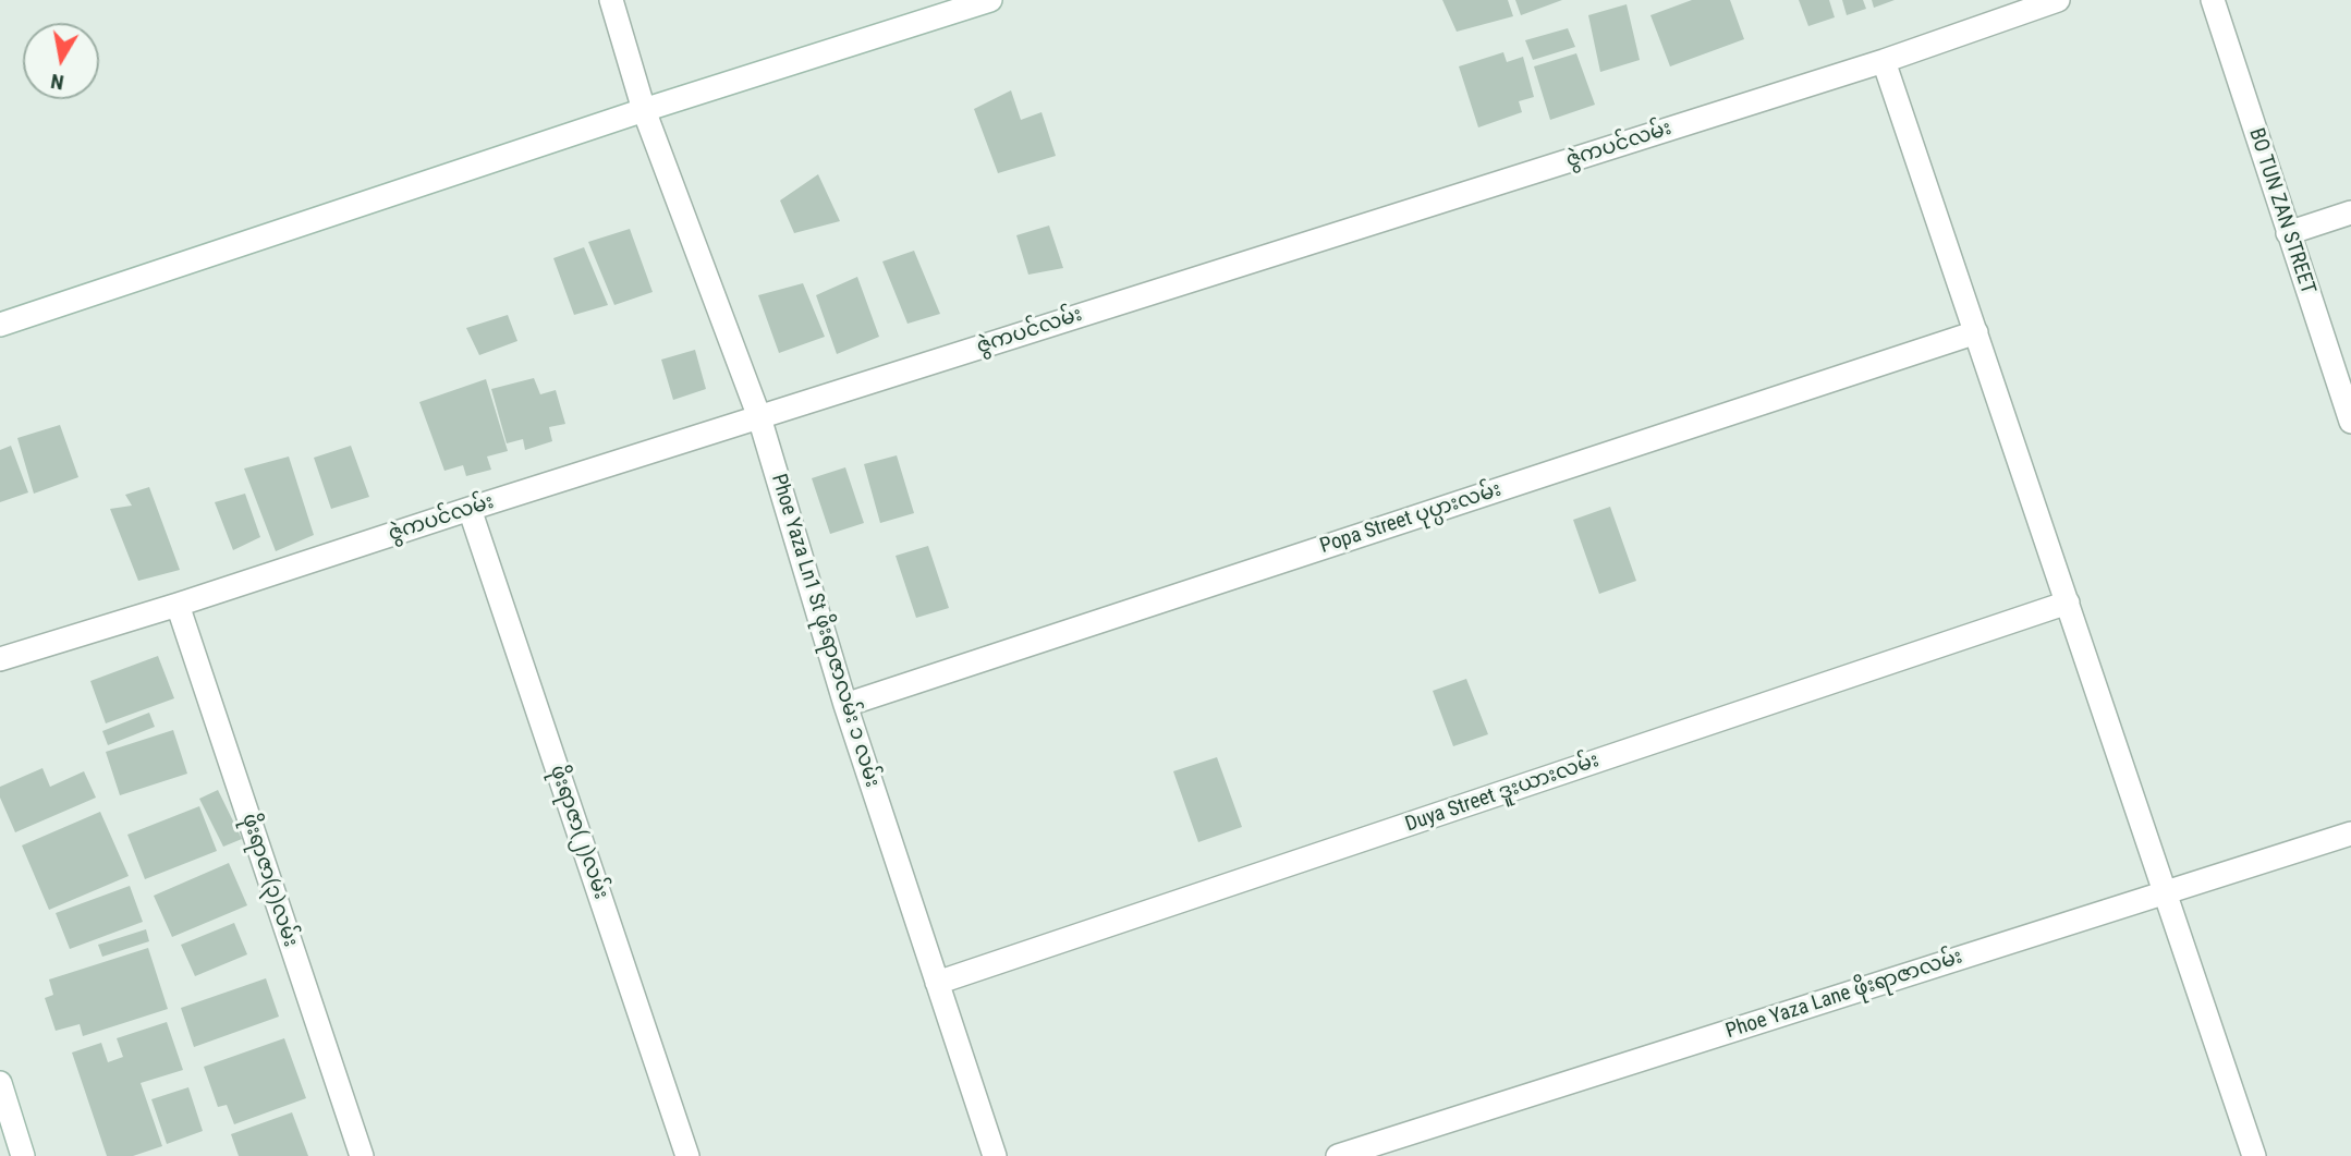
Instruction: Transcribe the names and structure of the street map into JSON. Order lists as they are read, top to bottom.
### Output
{
  "streets": {
    "street": [
      "ဇွဲကပင်လမ်း",
      "BO TUN ZAN STREET",
      "Popa Street ပုပ္ပားလမ်း",
      "Phoe Yaza Ln1 St ဖိုးရာဇာလမ်း ၁ လမ်း",
      "Duya Street ဒူးယားလမ်း",
      "ဖိုးရာဇာ(၂)လမ်း",
      "ဖိုးရာဇာ(၃)လမ်း",
      "Phoe Yaza Lane ဖိုးရာဇာလမ်း"
    ]
  },
  "crossings": [
    ["ဇွဲကပင်လမ်း", "Phoe Yaza Ln1 St ဖိုးရာဇာလမ်း ၁ လမ်း"],
    ["ဇွဲကပင်လမ်း", "ဖိုးရာဇာ(၂)လမ်း"],
    ["ဇွဲကပင်လမ်း", "ဖိုးရာဇာ(၃)လမ်း"],
    ["Popa Street ပုပ္ပားလမ်း", "Phoe Yaza Ln1 St ဖိုးရာဇာလမ်း ၁ လမ်း"],
    ["Phoe Yaza Ln1 St ဖိုးရာဇာလမ်း ၁ လမ်း", "Duya Street ဒူးယားလမ်း"]
  ],
  "north": "bottom"
}
